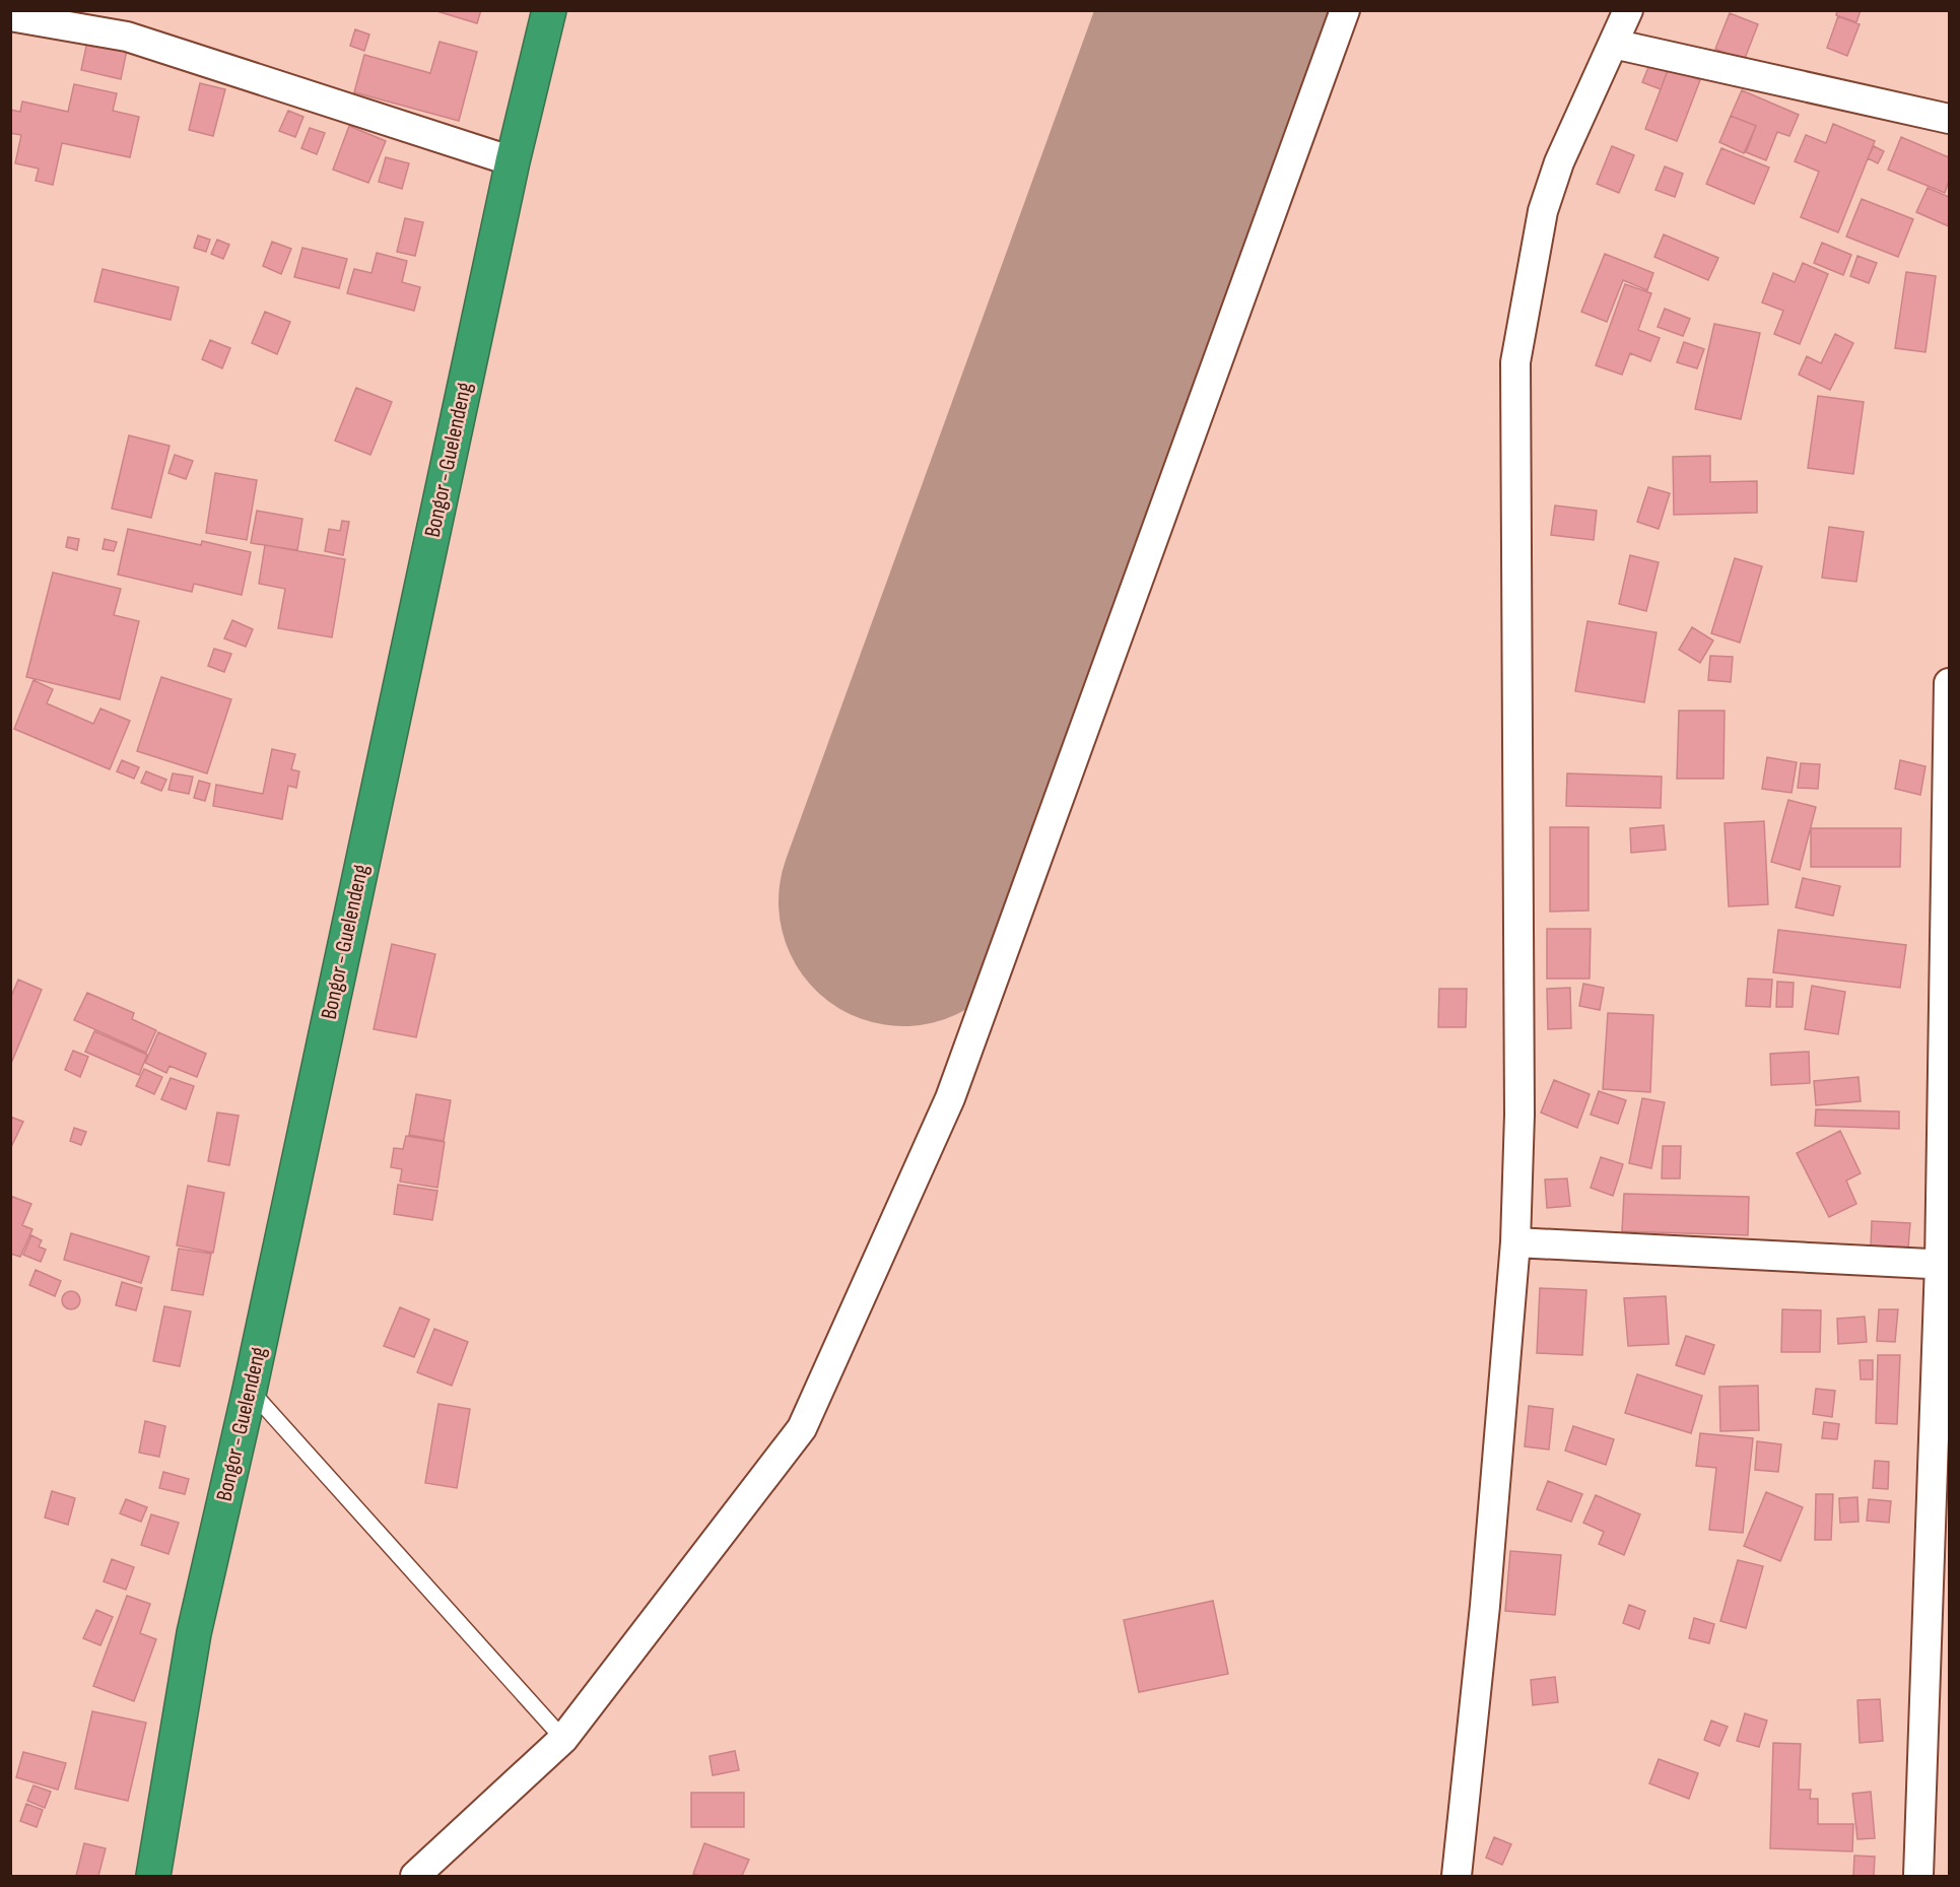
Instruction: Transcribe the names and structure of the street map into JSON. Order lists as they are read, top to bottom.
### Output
{
  "streets": {
    "highway": ["Bongor - Guelendeng"]
  }
}
